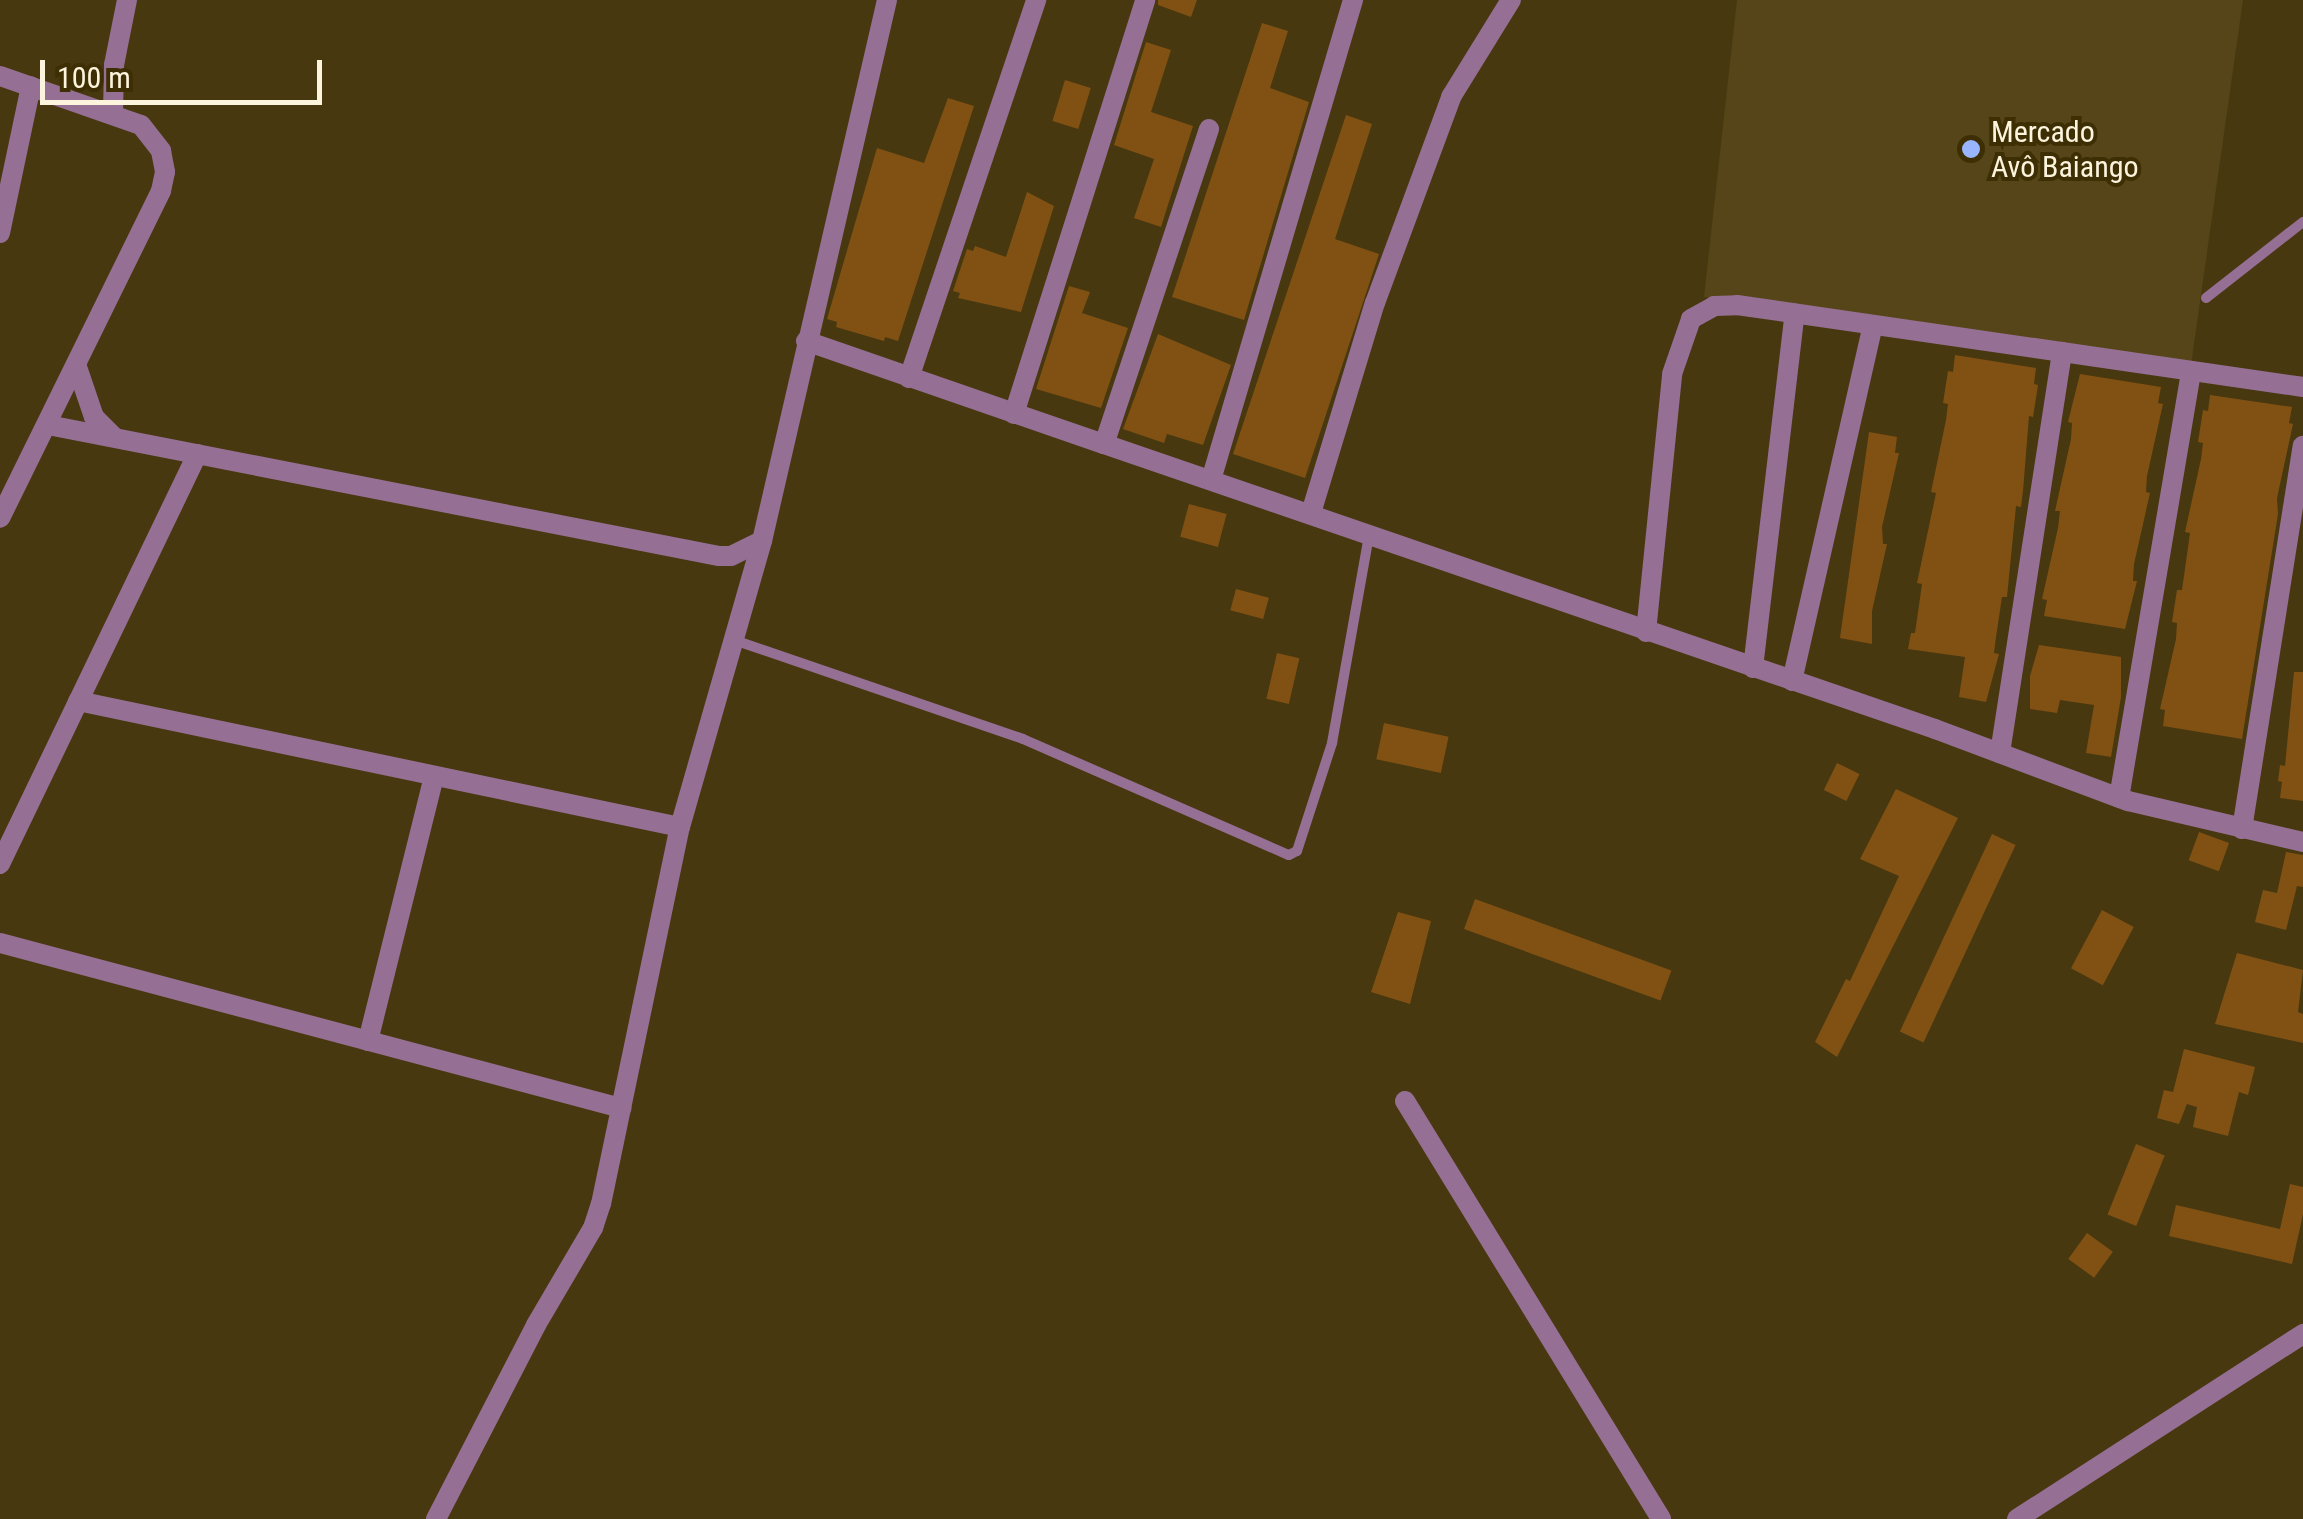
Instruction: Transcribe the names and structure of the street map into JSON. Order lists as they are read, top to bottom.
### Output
{
  "places": ["Mercado Avô Baiango"],
  "scale_bar": "100 m"
}
